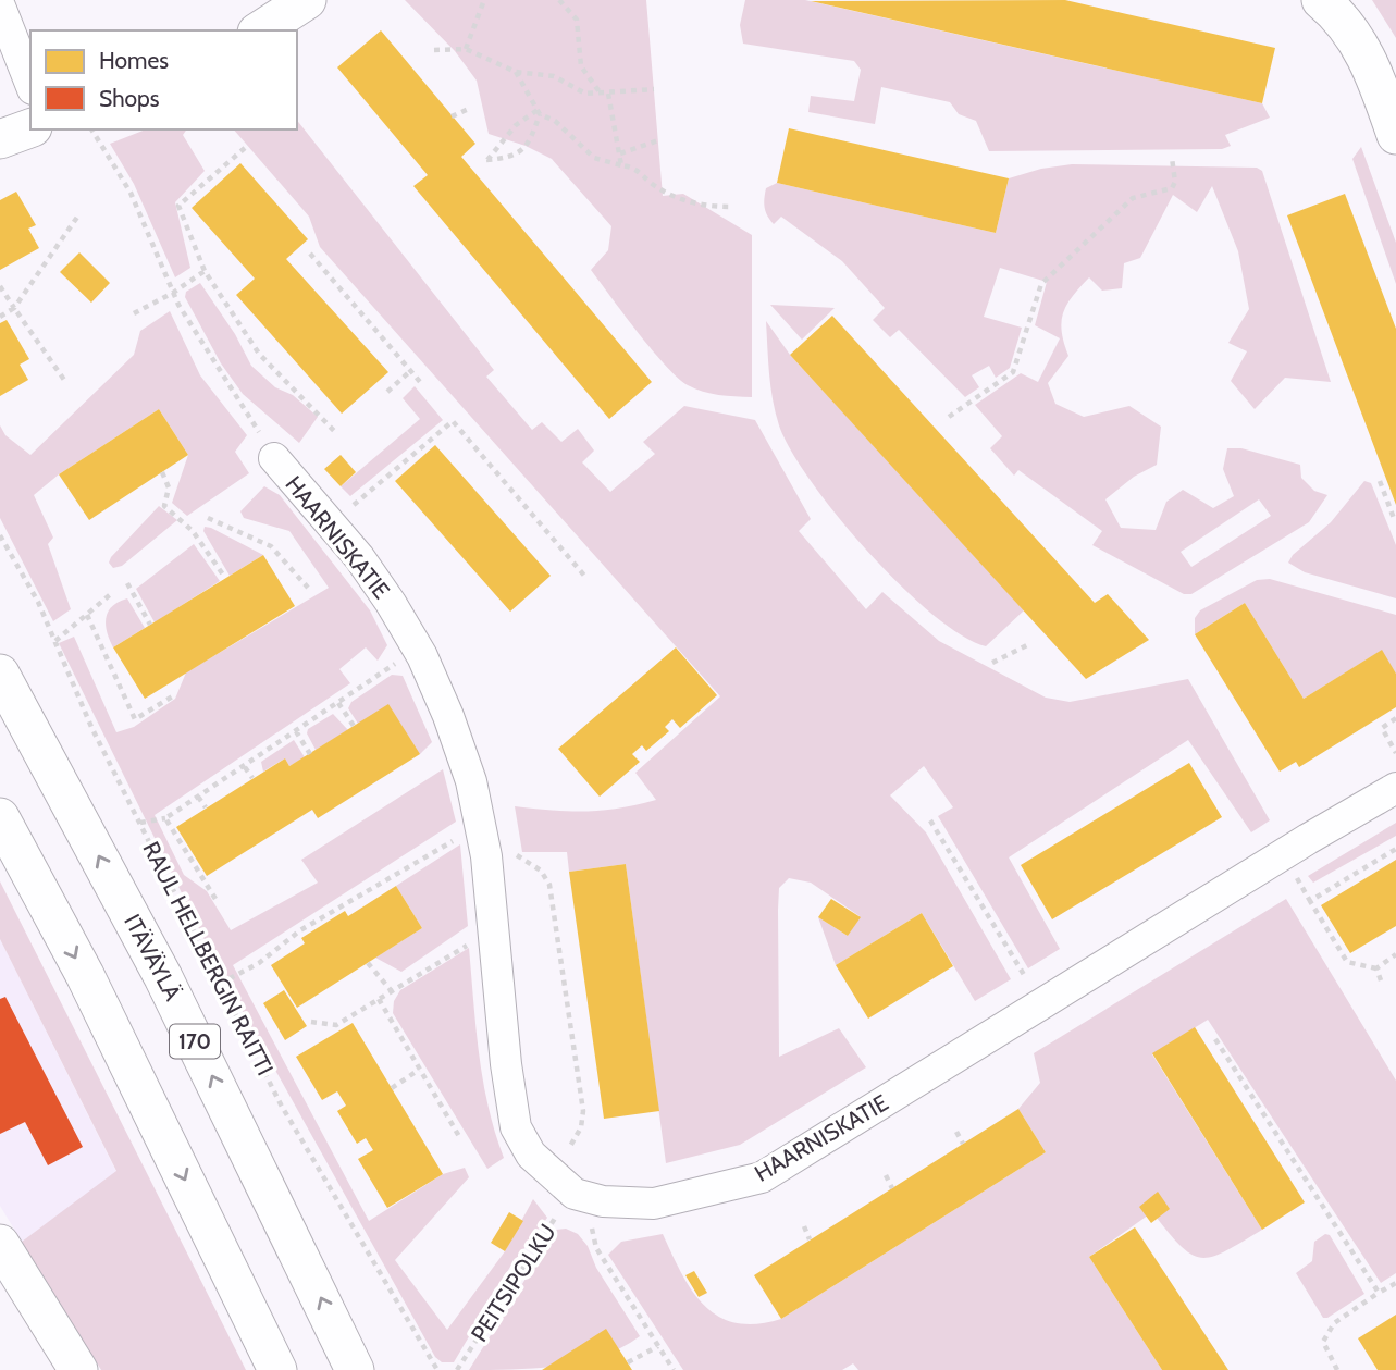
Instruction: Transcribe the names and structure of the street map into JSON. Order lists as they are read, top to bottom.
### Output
{
  "streets": {
    "main road": ["ITÄVÄYLÄ", "170"],
    "street": ["HAARNISKATIE"],
    "path": ["RAUL HELLBERGIN RAITTI", "PEITSIPOLKU"]
  },
  "legend": ["Homes", "Shops"]
}
